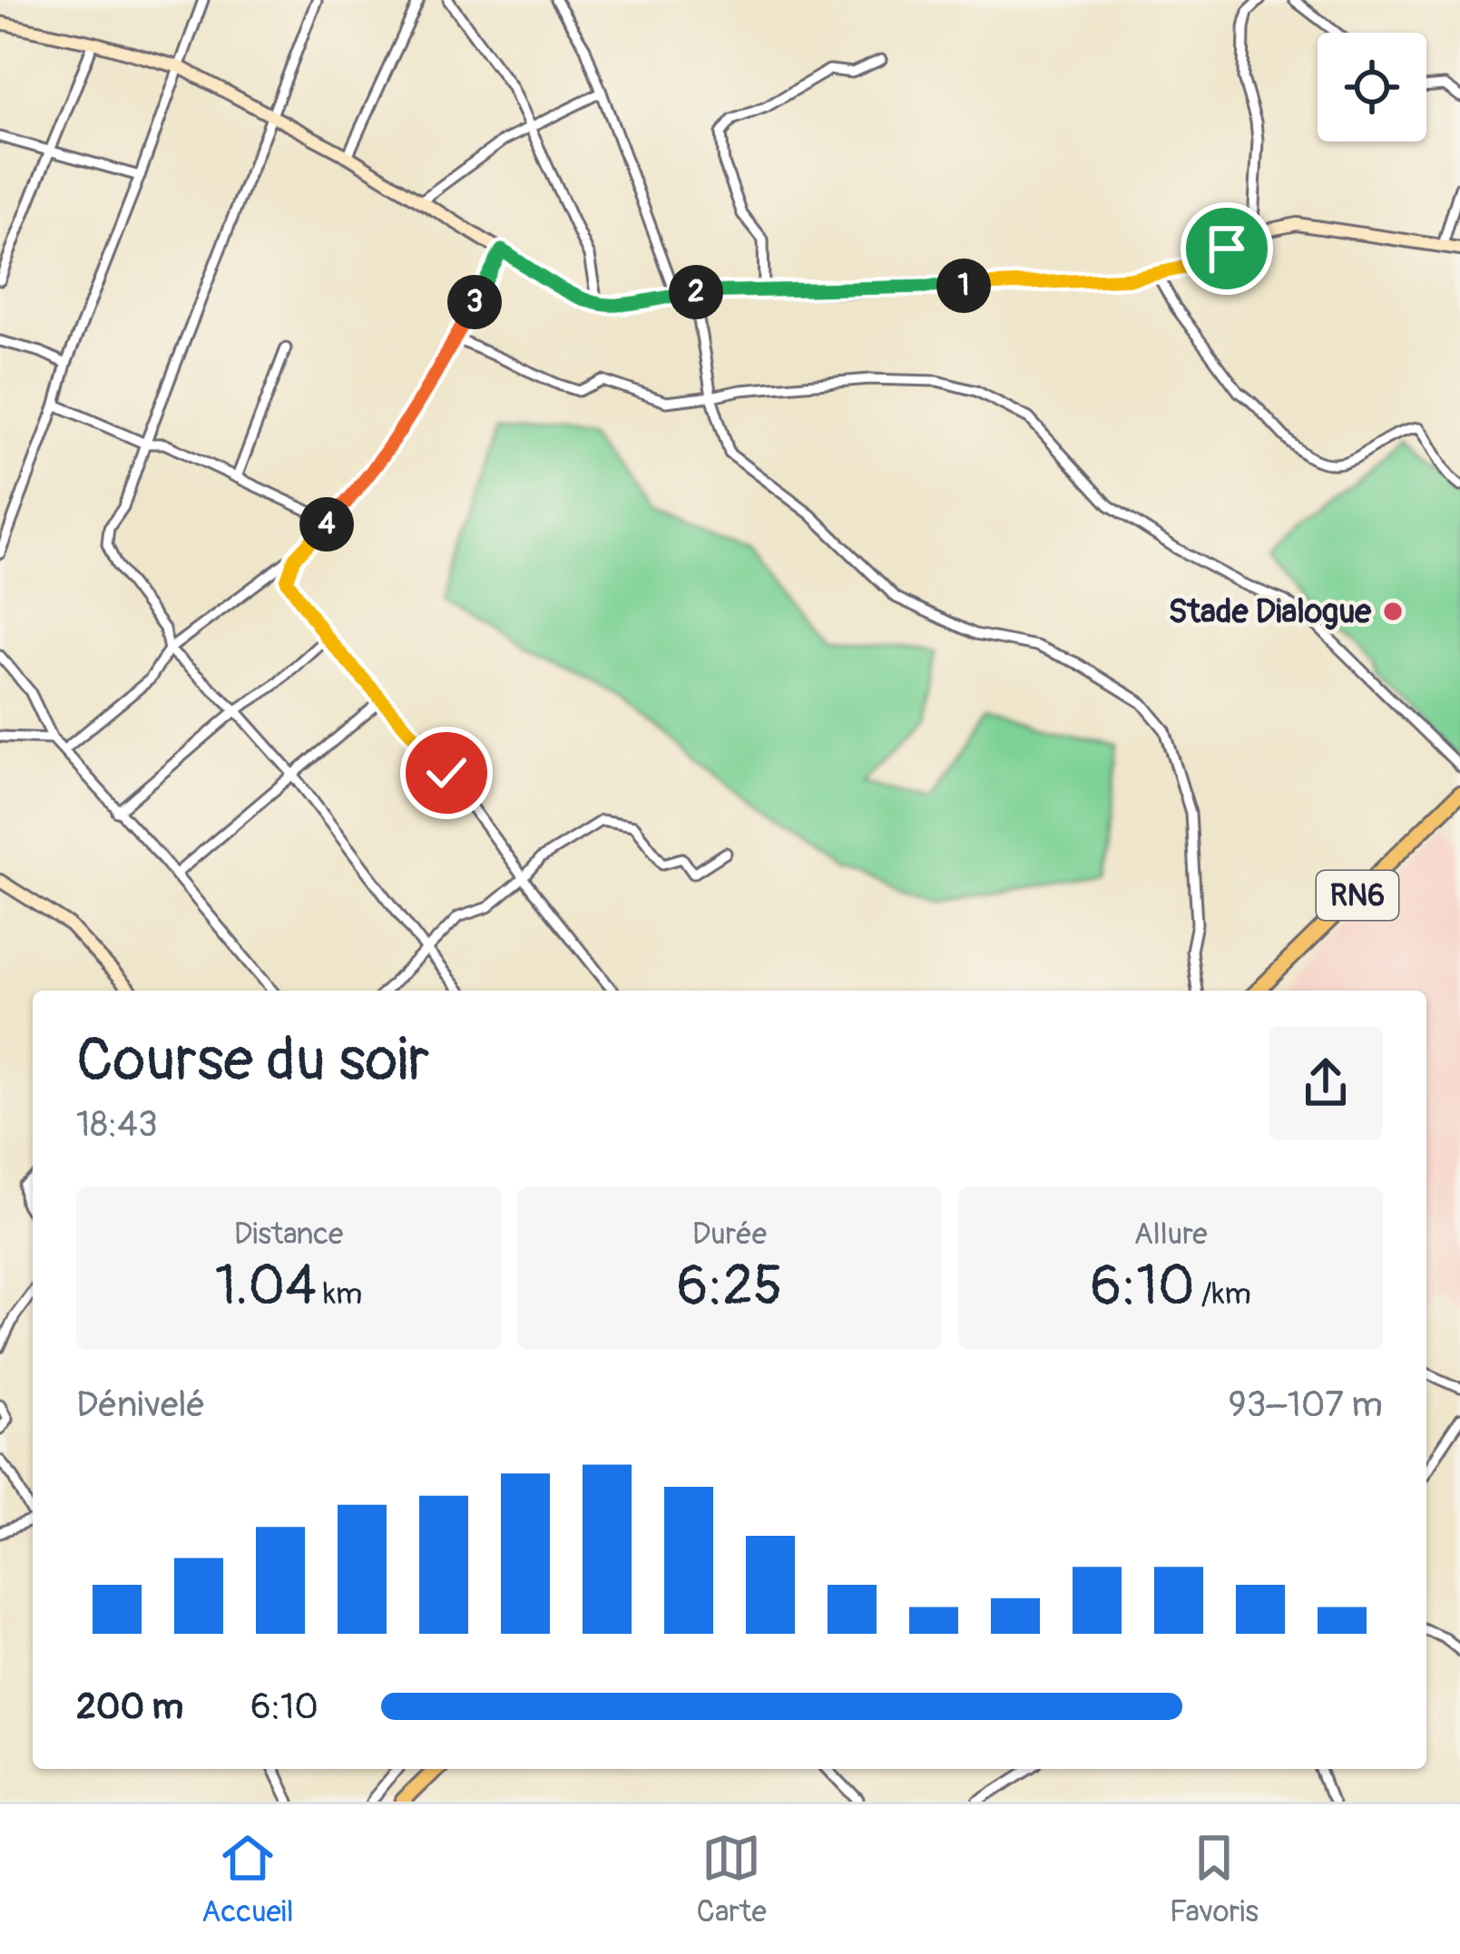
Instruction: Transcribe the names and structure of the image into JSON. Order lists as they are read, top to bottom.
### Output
{
  "streets": {
    "highway": ["RN6"]
  },
  "places": ["Stade Dialogue"],
  "page": {
    "pins": [
      "1",
      "2",
      "3",
      "4"
    ],
    "heading": ["Course du soir", "18:43"],
    "stats": [
      ["Distance", "1.04 km"],
      ["Durée", "6:25"],
      ["Allure", "6:10 /km"]
    ],
    "chart": ["Dénivelé", "93–107 m"],
    "list": [
      {
        "name": "200 m",
        "note": "6:10"
      }
    ],
    "tabs": ["Accueil", "Carte", "Favoris"]
  }
}
